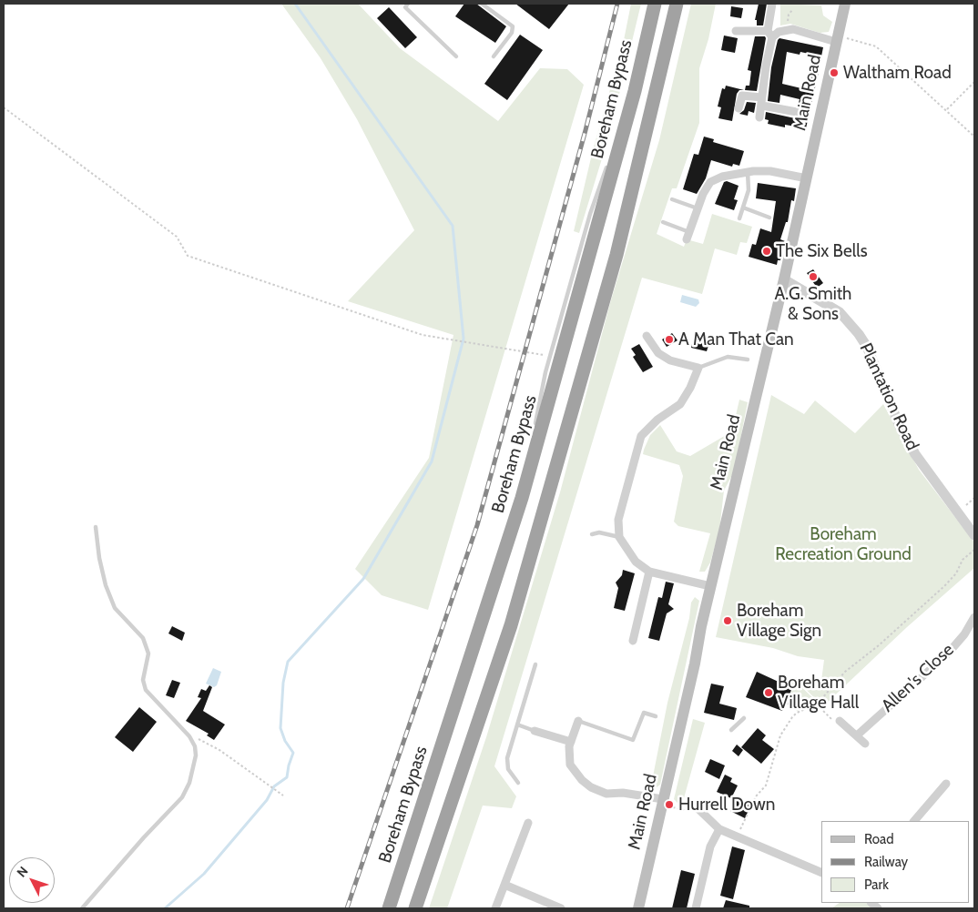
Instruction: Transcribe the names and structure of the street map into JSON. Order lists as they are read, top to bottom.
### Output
{
  "streets": {
    "highway": ["Boreham Bypass"],
    "main road": ["Main Road"],
    "street": ["Plantation Road", "Allen's Close"]
  },
  "crossings": [
    ["Main Road", "Plantation Road"]
  ],
  "parks": ["Boreham Recreation Ground"],
  "places": [
    "Waltham Road",
    "The Six Bells",
    "A.G. Smith & Sons",
    "A Man That Can",
    "Boreham Village Sign",
    "Boreham Village Hall",
    "Hurrell Down"
  ],
  "legend": ["Road", "Railway", "Park"],
  "north": "top left"
}
